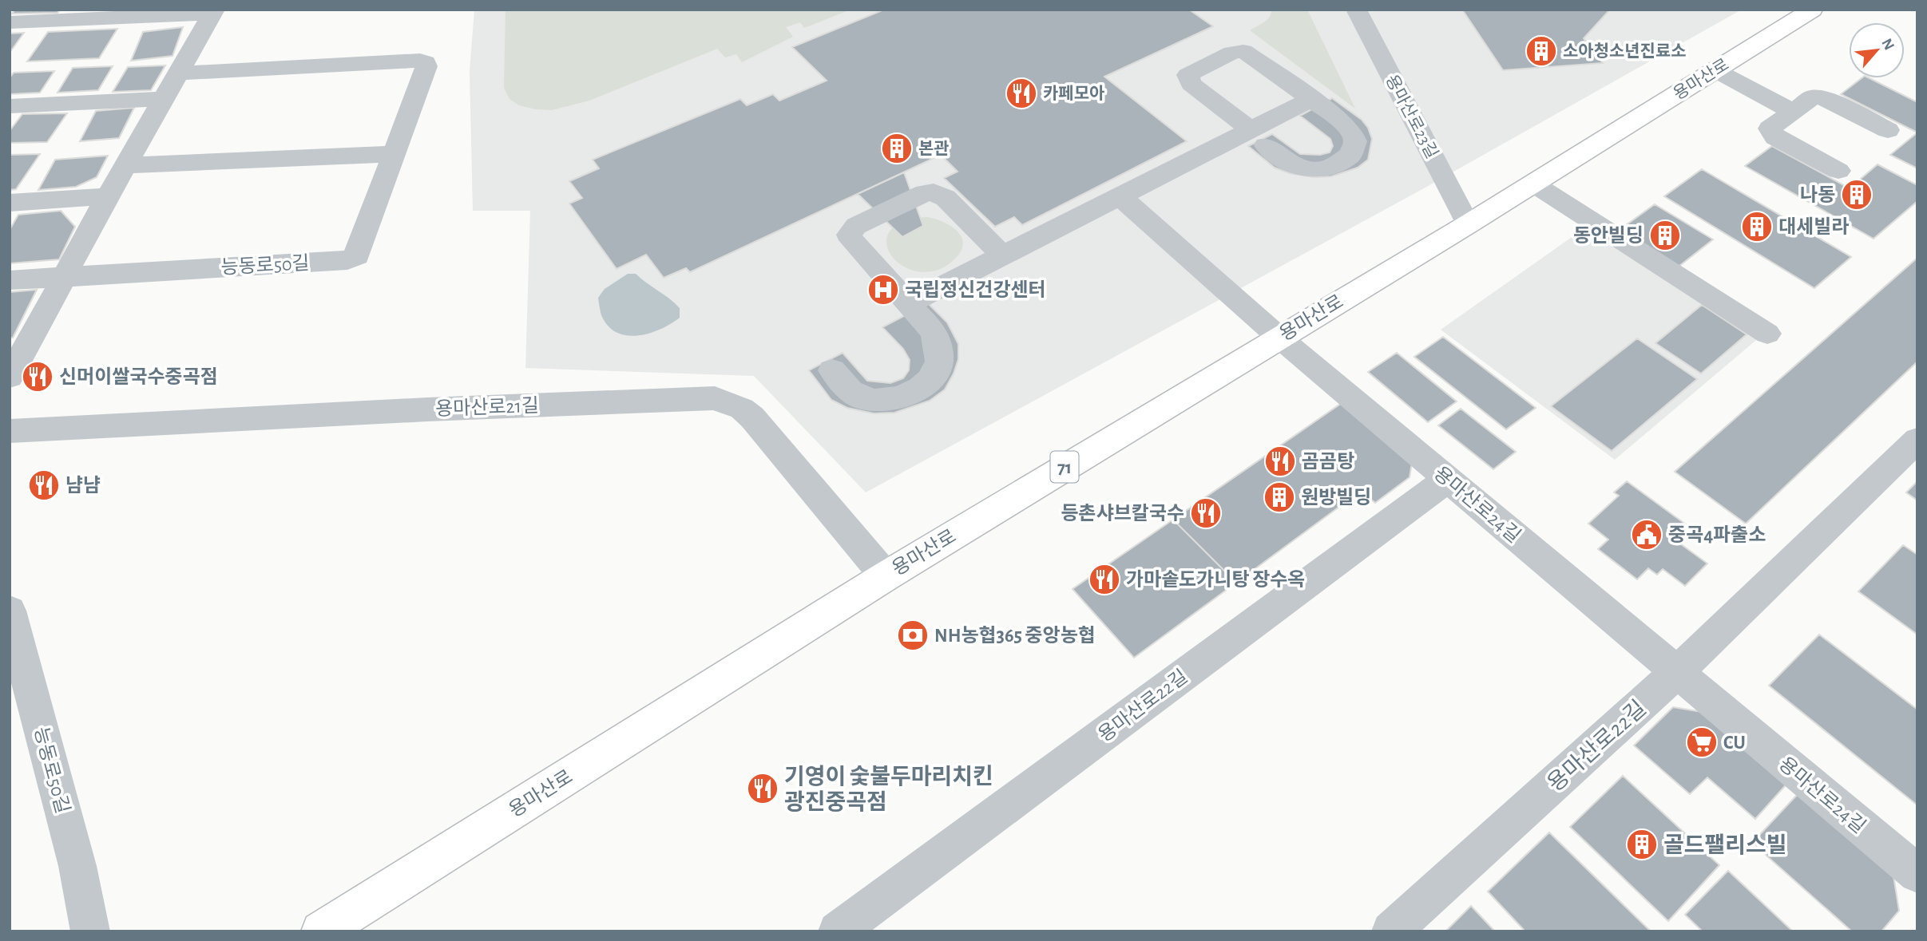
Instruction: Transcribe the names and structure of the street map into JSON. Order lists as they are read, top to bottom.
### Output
{
  "streets": {
    "main road": ["용마산로", "71"],
    "street": [
      "용마산로23길",
      "능동로50길",
      "용마산로21길",
      "용마산로24길",
      "용마산로22길"
    ]
  },
  "crossings": [
    ["용마산로", "용마산로23길"],
    ["용마산로", "용마산로21길"],
    ["용마산로", "용마산로24길"],
    ["용마산로24길", "용마산로22길"]
  ],
  "places": {
    "building": [
      "소아청소년진료소",
      "본관",
      "나동",
      "대세빌라",
      "동안빌딩",
      "원방빌딩",
      "골드팰리스빌"
    ],
    "restaurant": [
      "카페모아",
      "신머이쌀국수중곡점",
      "곰곰탕",
      "냠냠",
      "등촌샤브칼국수",
      "가마솥도가니탕 장수옥",
      "기영이 숯불두마리치킨 광진중곡점"
    ],
    "hospital": ["국립정신건강센터"],
    "public building": ["중곡4파출소"],
    "bank": ["NH농협365 중앙농협"],
    "supermarket": ["CU"]
  },
  "north": "top right"
}
